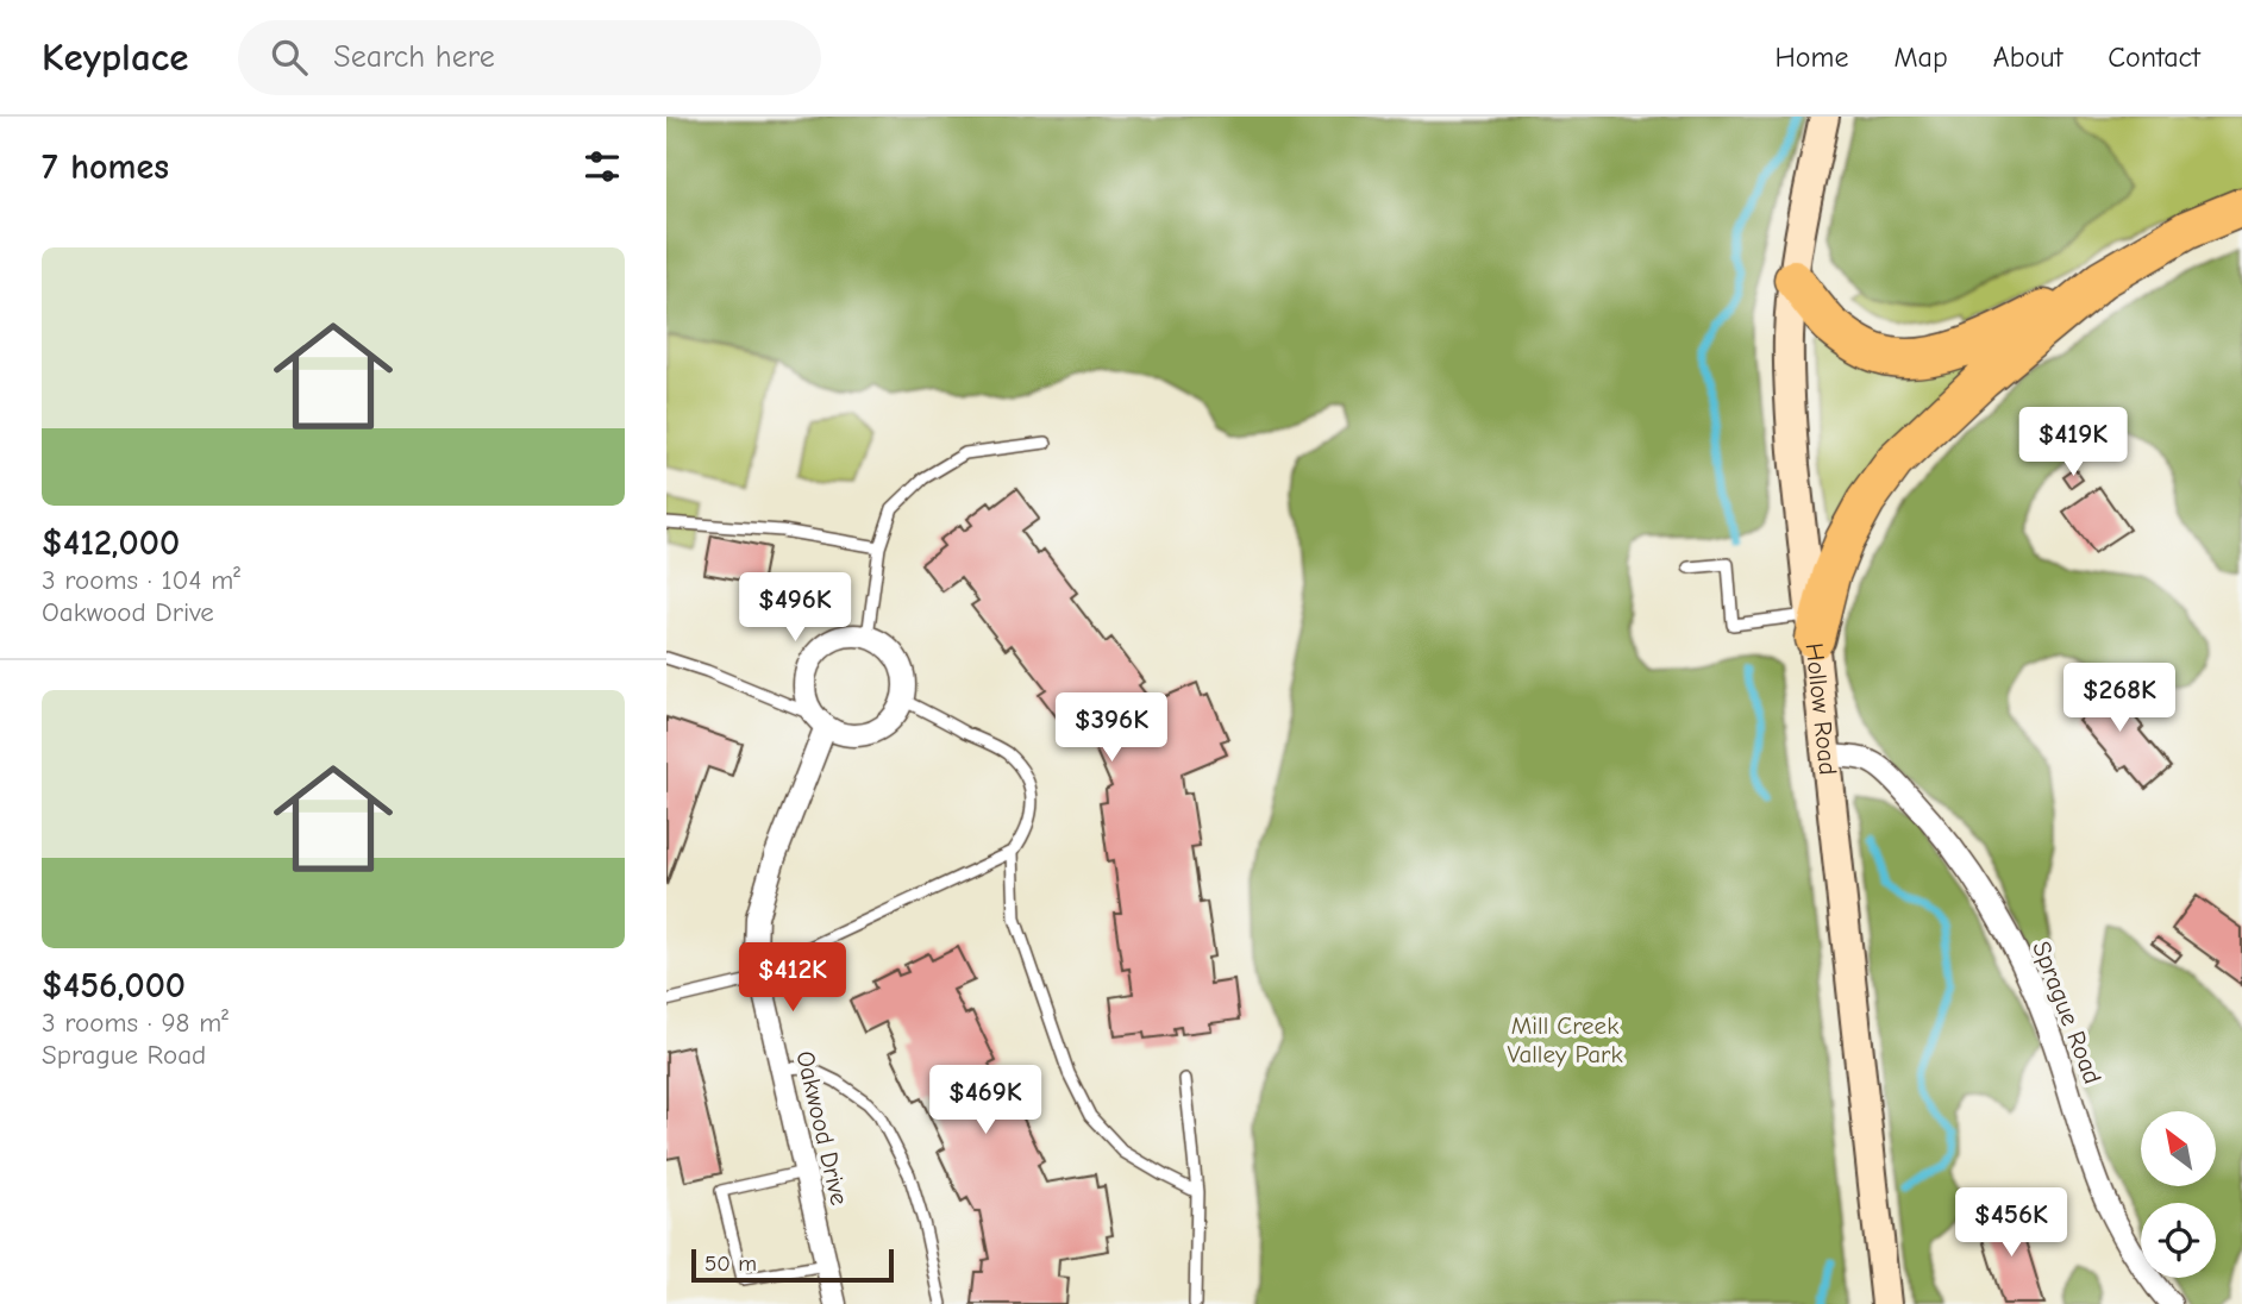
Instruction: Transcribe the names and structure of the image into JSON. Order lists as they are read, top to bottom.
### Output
{
  "streets": {
    "main road": ["Hollow Road"],
    "street": ["Sprague Road", "Oakwood Drive"]
  },
  "crossings": [
    ["Hollow Road", "Sprague Road"]
  ],
  "parks": ["Mill Creek Valley Park"],
  "scale_bar": "50 m",
  "north": "top left",
  "page": {
    "header": "Keyplace",
    "search": "Search here",
    "nav": [
      "Home",
      "Map",
      "About",
      "Contact"
    ],
    "heading": "7 homes",
    "list": [
      {
        "name": "$412,000",
        "note": "3 rooms · 104 m² · Oakwood Drive"
      },
      {
        "name": "$456,000",
        "note": "3 rooms · 98 m² · Sprague Road"
      }
    ],
    "price": [
      "$419K",
      "$496K",
      "$268K",
      "$396K",
      "$412K",
      "$469K",
      "$456K"
    ],
    "scale": "50 m"
  }
}
